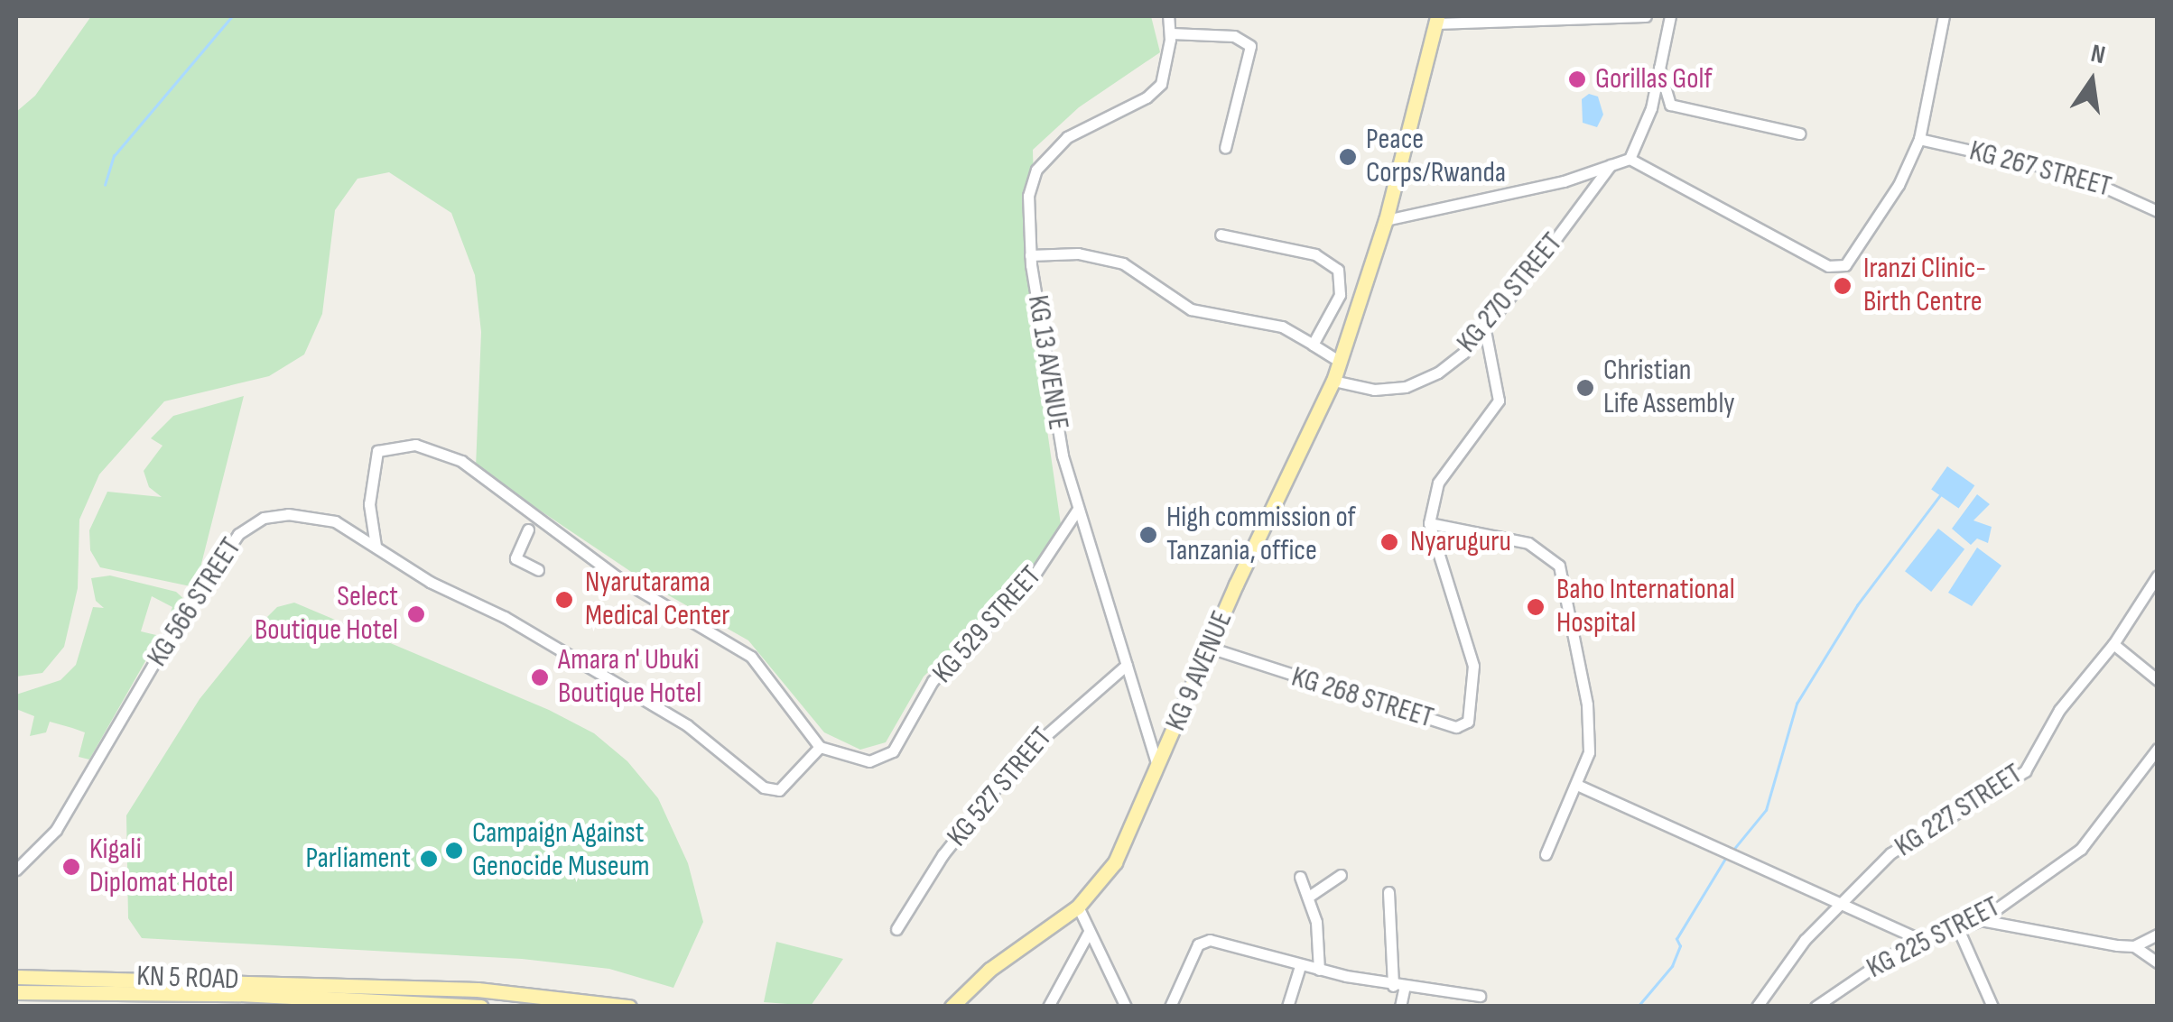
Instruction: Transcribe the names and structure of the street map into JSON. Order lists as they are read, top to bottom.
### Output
{
  "streets": {
    "main road": ["KG 9 AVENUE", "KN 5 ROAD"],
    "street": [
      "KG 267 STREET",
      "KG 270 STREET",
      "KG 13 AVENUE",
      "KG 566 STREET",
      "KG 529 STREET",
      "KG 268 STREET",
      "KG 527 STREET",
      "KG 227 STREET",
      "KG 225 STREET"
    ]
  },
  "crossings": [
    ["KG 270 STREET", "KG 9 AVENUE"],
    ["KG 13 AVENUE", "KG 529 STREET"],
    ["KG 13 AVENUE", "KG 9 AVENUE"],
    ["KG 13 AVENUE", "KG 527 STREET"],
    ["KG 566 STREET", "KG 529 STREET"],
    ["KG 9 AVENUE", "KG 268 STREET"]
  ],
  "places": [
    "Gorillas Golf",
    "Peace Corps/Rwanda",
    "Iranzi Clinic- Birth Centre",
    "Christian Life Assembly",
    "High commission of Tanzania, office",
    "Nyaruguru",
    "Nyarutarama Medical Center",
    "Baho International Hospital",
    "Select Boutique Hotel",
    "Amara n' Ubuki Boutique Hotel",
    "Campaign Against Genocide Museum",
    "Parliament",
    "Kigali Diplomat Hotel"
  ],
  "north": "top"
}
